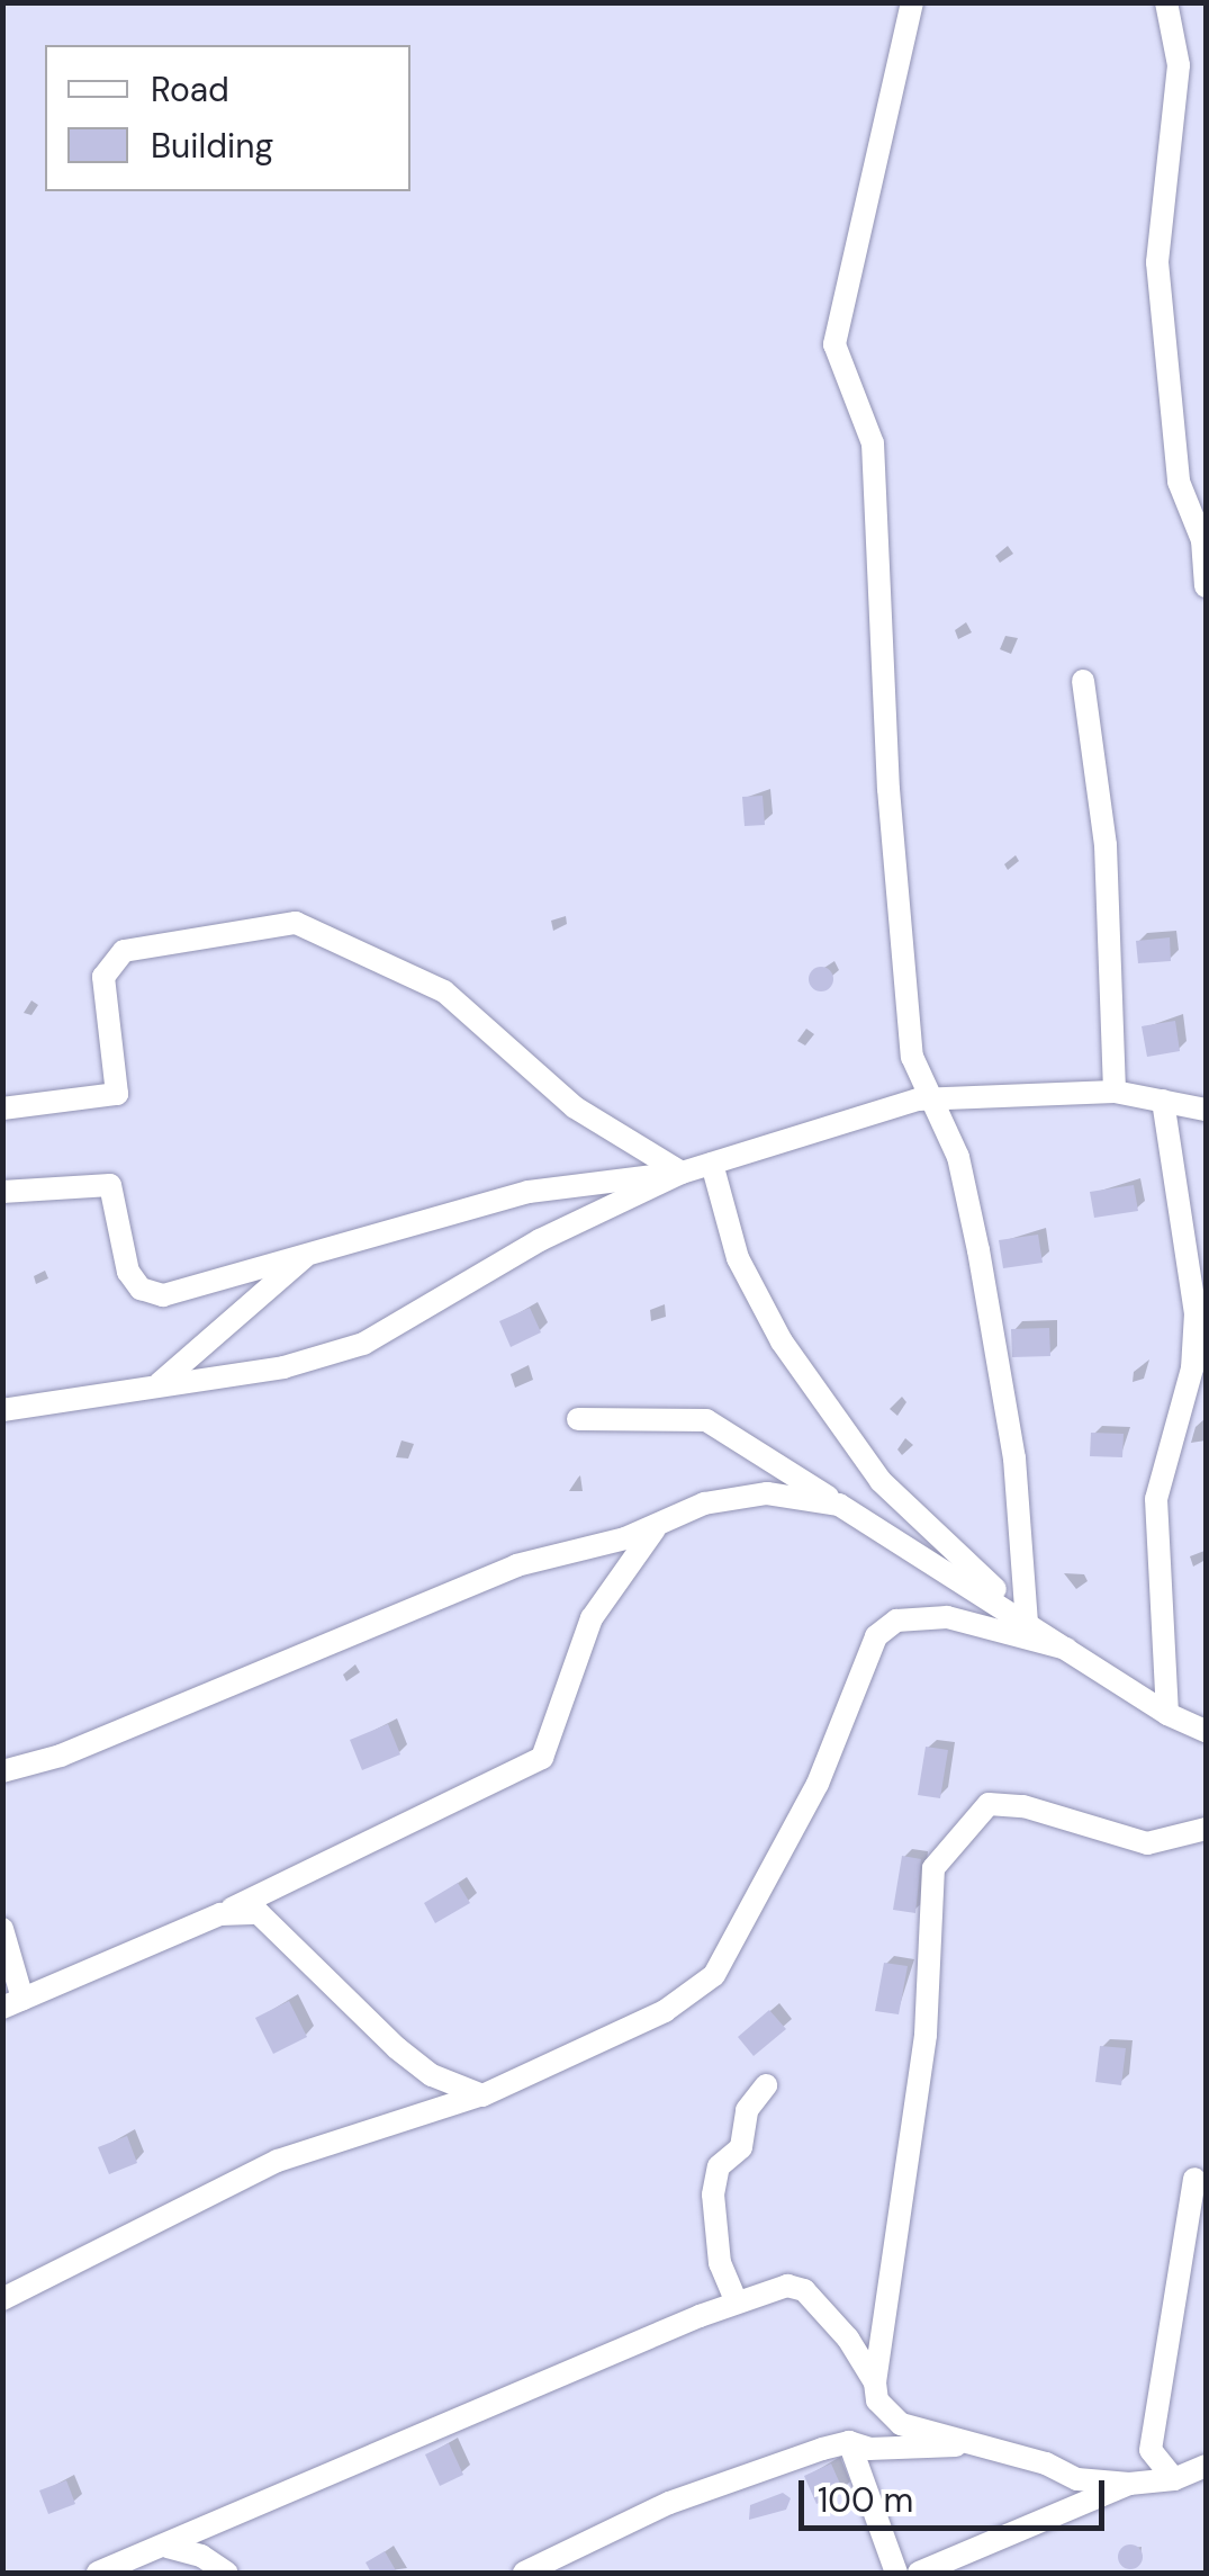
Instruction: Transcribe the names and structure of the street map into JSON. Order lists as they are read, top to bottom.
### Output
{
  "legend": ["Road", "Building"],
  "scale_bar": "100 m"
}
